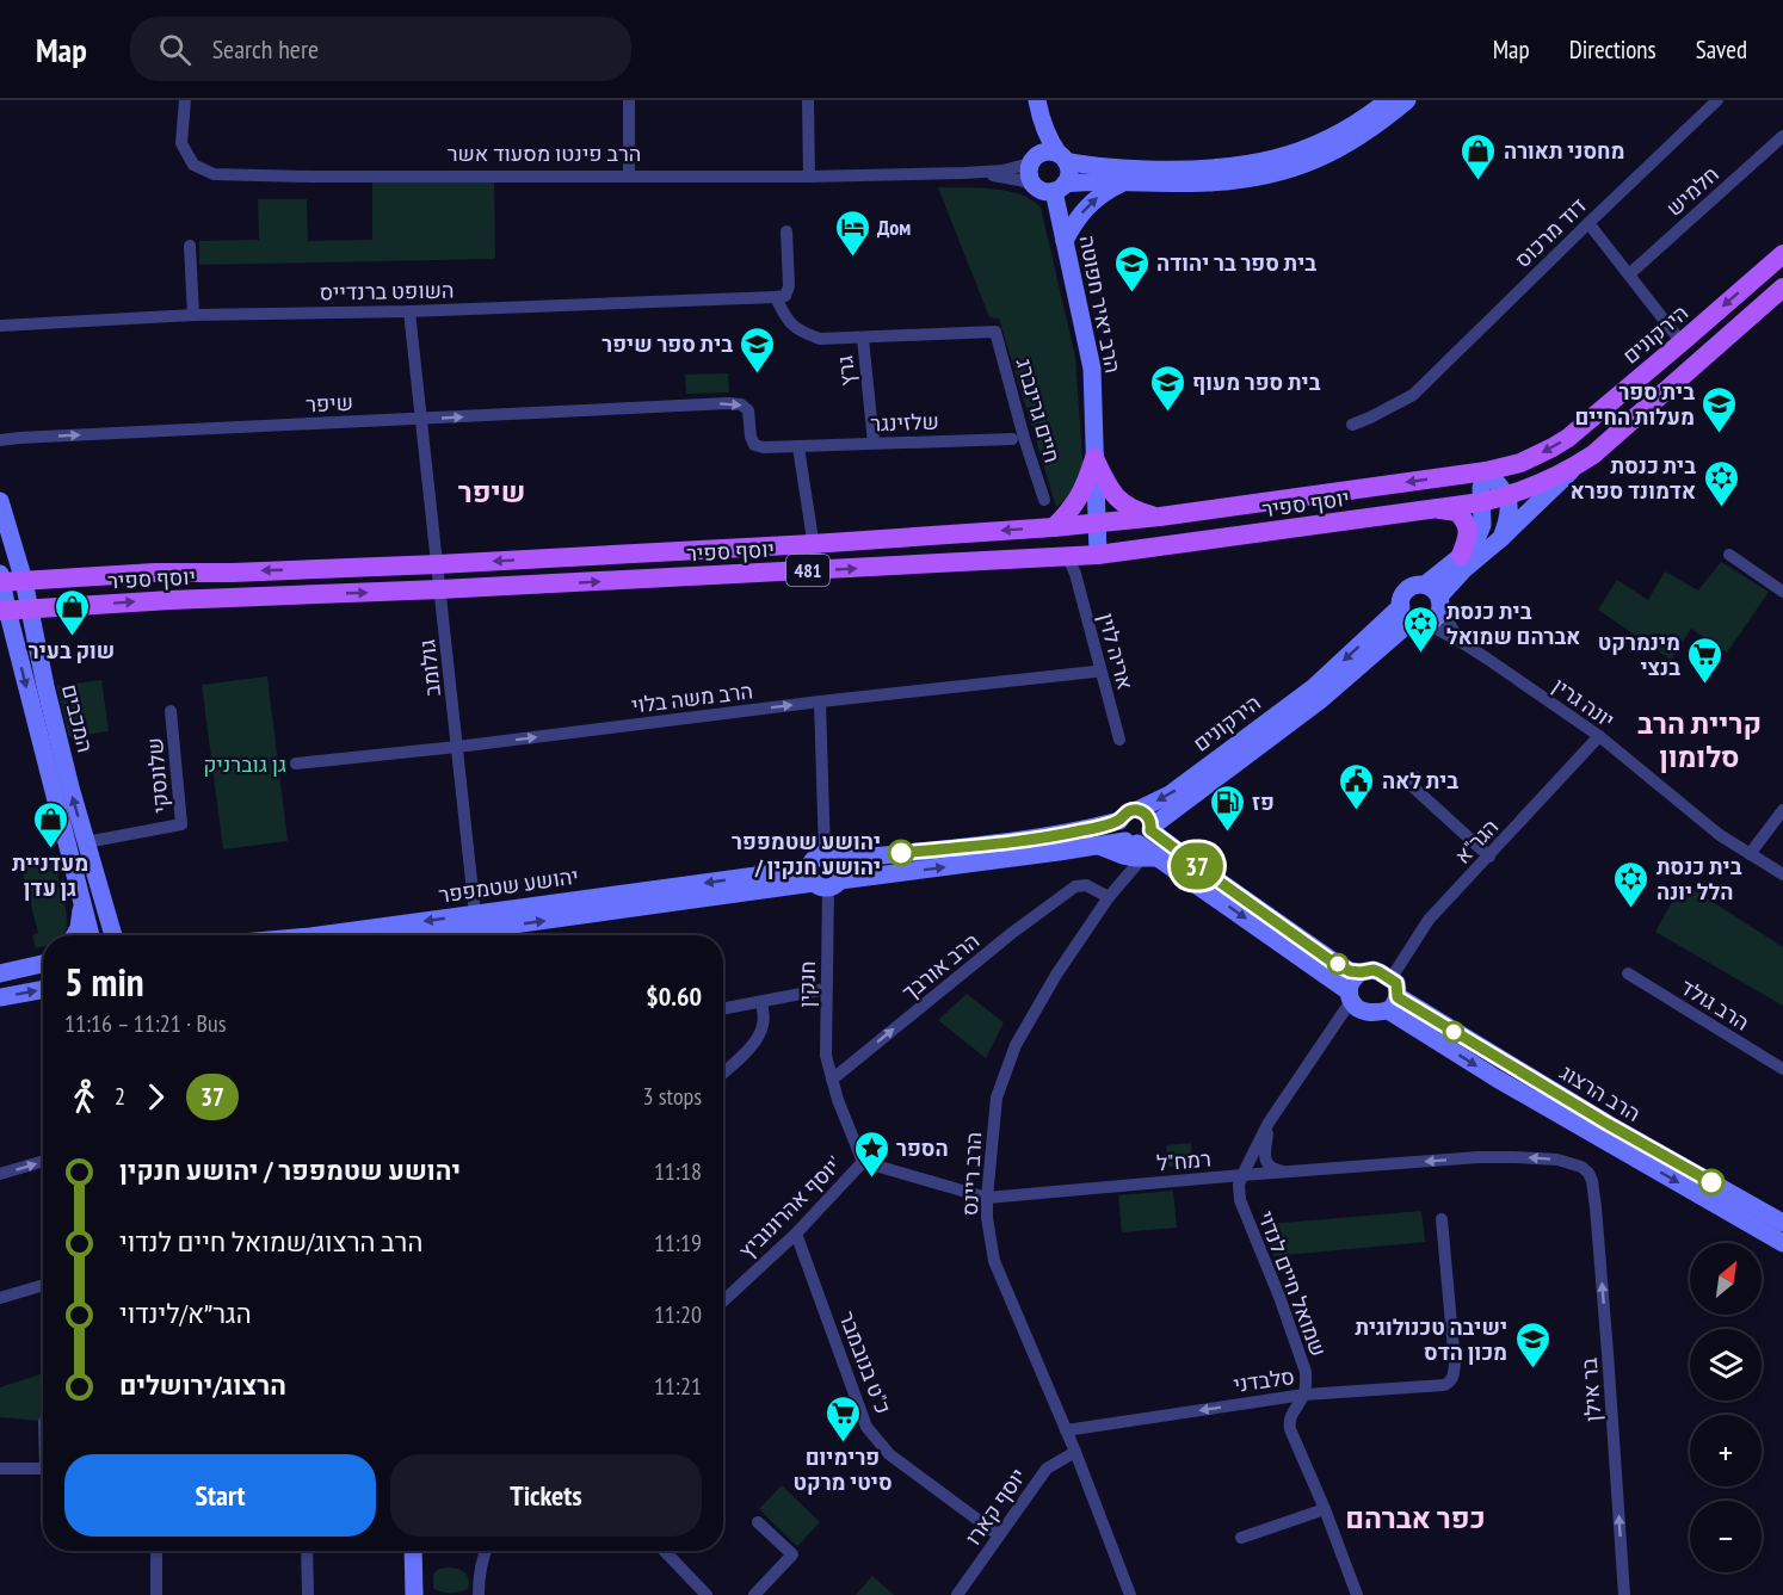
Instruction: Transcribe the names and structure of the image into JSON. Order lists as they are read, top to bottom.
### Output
{
  "streets": {
    "main road": ["הירקונים", "יוסף ספיר", "481"],
    "street": [
      "הרב פינטו מסעוד אשר",
      "חלמיש",
      "דוד מרכוס",
      "השופט ברנדייס",
      "הרב יאיר חפוטה",
      "גרץ",
      "שיפר",
      "חיים גרינברג",
      "שלזינגר",
      "אריה לוין",
      "גולומב",
      "הרב משה בלוי",
      "יונה גרין",
      "המכבים",
      "שלונסקי",
      "הגר\"א",
      "יהושע שטמפפר",
      "הרב אורבך",
      "חנקין",
      "הרב גולד",
      "הרב הרצוג",
      "רמח\"ל",
      "הרב ריינס",
      "יוסף אהרונוביץ'",
      "שמואל חיים לנדוי",
      "כ\"ט בנובמבר",
      "סלבדני",
      "בר אילן",
      "יוסף קארו"
    ]
  },
  "crossings": [
    ["הרב פינטו מסעוד אשר", "הרב יאיר חפוטה"],
    ["השופט ברנדייס", "גולומב"],
    ["הרב יאיר חפוטה", "יוסף ספיר"],
    ["הירקונים", "יוסף ספיר"],
    ["הירקונים", "יונה גרין"],
    ["הירקונים", "יהושע שטמפפר"],
    ["הירקונים", "הרב הרצוג"],
    ["הירקונים", "הרב ריינס"],
    ["גרץ", "חיים גרינברג"],
    ["גרץ", "שלזינגר"],
    ["שיפר", "שלזינגר"],
    ["שיפר", "גולומב"],
    ["יוסף ספיר", "481"],
    ["יוסף ספיר", "אריה לוין"],
    ["יוסף ספיר", "גולומב"],
    ["יוסף ספיר", "המכבים"],
    ["481", "המכבים"],
    ["גולומב", "הרב משה בלוי"],
    ["גולומב", "יהושע שטמפפר"],
    ["יונה גרין", "הגר\"א"],
    ["המכבים", "שלונסקי"],
    ["הגר\"א", "הרב הרצוג"],
    ["הגר\"א", "שמואל חיים לנדוי"],
    ["יהושע שטמפפר", "חנקין"],
    ["יהושע שטמפפר", "הרב הרצוג"],
    ["יהושע שטמפפר", "הרב ריינס"],
    ["הרב אורבך", "חנקין"],
    ["הרב אורבך", "הרב ריינס"],
    ["הרב הרצוג", "הרב ריינס"],
    ["הרב הרצוג", "שמואל חיים לנדוי"],
    ["רמח\"ל", "הרב ריינס"],
    ["רמח\"ל", "יוסף אהרונוביץ'"],
    ["רמח\"ל", "שמואל חיים לנדוי"],
    ["רמח\"ל", "בר אילן"],
    ["הרב ריינס", "סלבדני"],
    ["הרב ריינס", "יוסף קארו"],
    ["יוסף אהרונוביץ'", "כ\"ט בנובמבר"],
    ["שמואל חיים לנדוי", "סלבדני"],
    ["כ\"ט בנובמבר", "יוסף קארו"]
  ],
  "one_way": [
    "שיפר",
    "שלזינגר",
    "הרב משה בלוי",
    "הרב אורבך",
    "רמח\"ל",
    "סלבדני",
    "בר אילן"
  ],
  "districts": ["שיפר", "קריית הרב סלומון", "כפר אברהם"],
  "parks": ["גן גוברניק"],
  "places": {
    "shop": ["מחסני תאורה", "שוק בעיר", "מעדניית גן עדן"],
    "hotel": ["Дом"],
    "school or university": [
      "בית ספר בר יהודה",
      "בית ספר שיפר",
      "בית ספר מעוף",
      "בית ספר מעלות החיים",
      "ישיבה טכנולוגית מכון הדס"
    ],
    "synagogue": ["בית כנסת אדמונד ספרא", "בית כנסת אברהם שמואל", "בית כנסת הלל יונה"],
    "supermarket": ["מינמרקט בנצי", "פרימיום סיטי מרקט"],
    "public building": ["בית לאה"],
    "fuel station": ["פז"],
    "other": ["יהושע שטמפפר / יהושע חנקין"],
    "place": ["הספר"]
  },
  "lines": ["bus line 37"],
  "north": "top right",
  "page": {
    "header": "Map",
    "search": "Search here",
    "nav": ["Map", "Directions", "Saved"],
    "on_map": "37",
    "heading": ["5 min", "11:16 – 11:21 · Bus", "$0.60"],
    "legs": ["2", "37", "3 stops"],
    "list": [
      {
        "name": "יהושע שטמפפר / יהושע חנקין",
        "value": "11:18"
      },
      {
        "name": "הרב הרצוג/שמואל חיים לנדוי",
        "value": "11:19"
      },
      {
        "name": "הגר״א/לינדוי",
        "value": "11:20"
      },
      {
        "name": "הרצוג/ירושלים",
        "value": "11:21"
      }
    ],
    "map_buttons": ["+", "−"],
    "buttons": ["Start", "Tickets"]
  }
}
